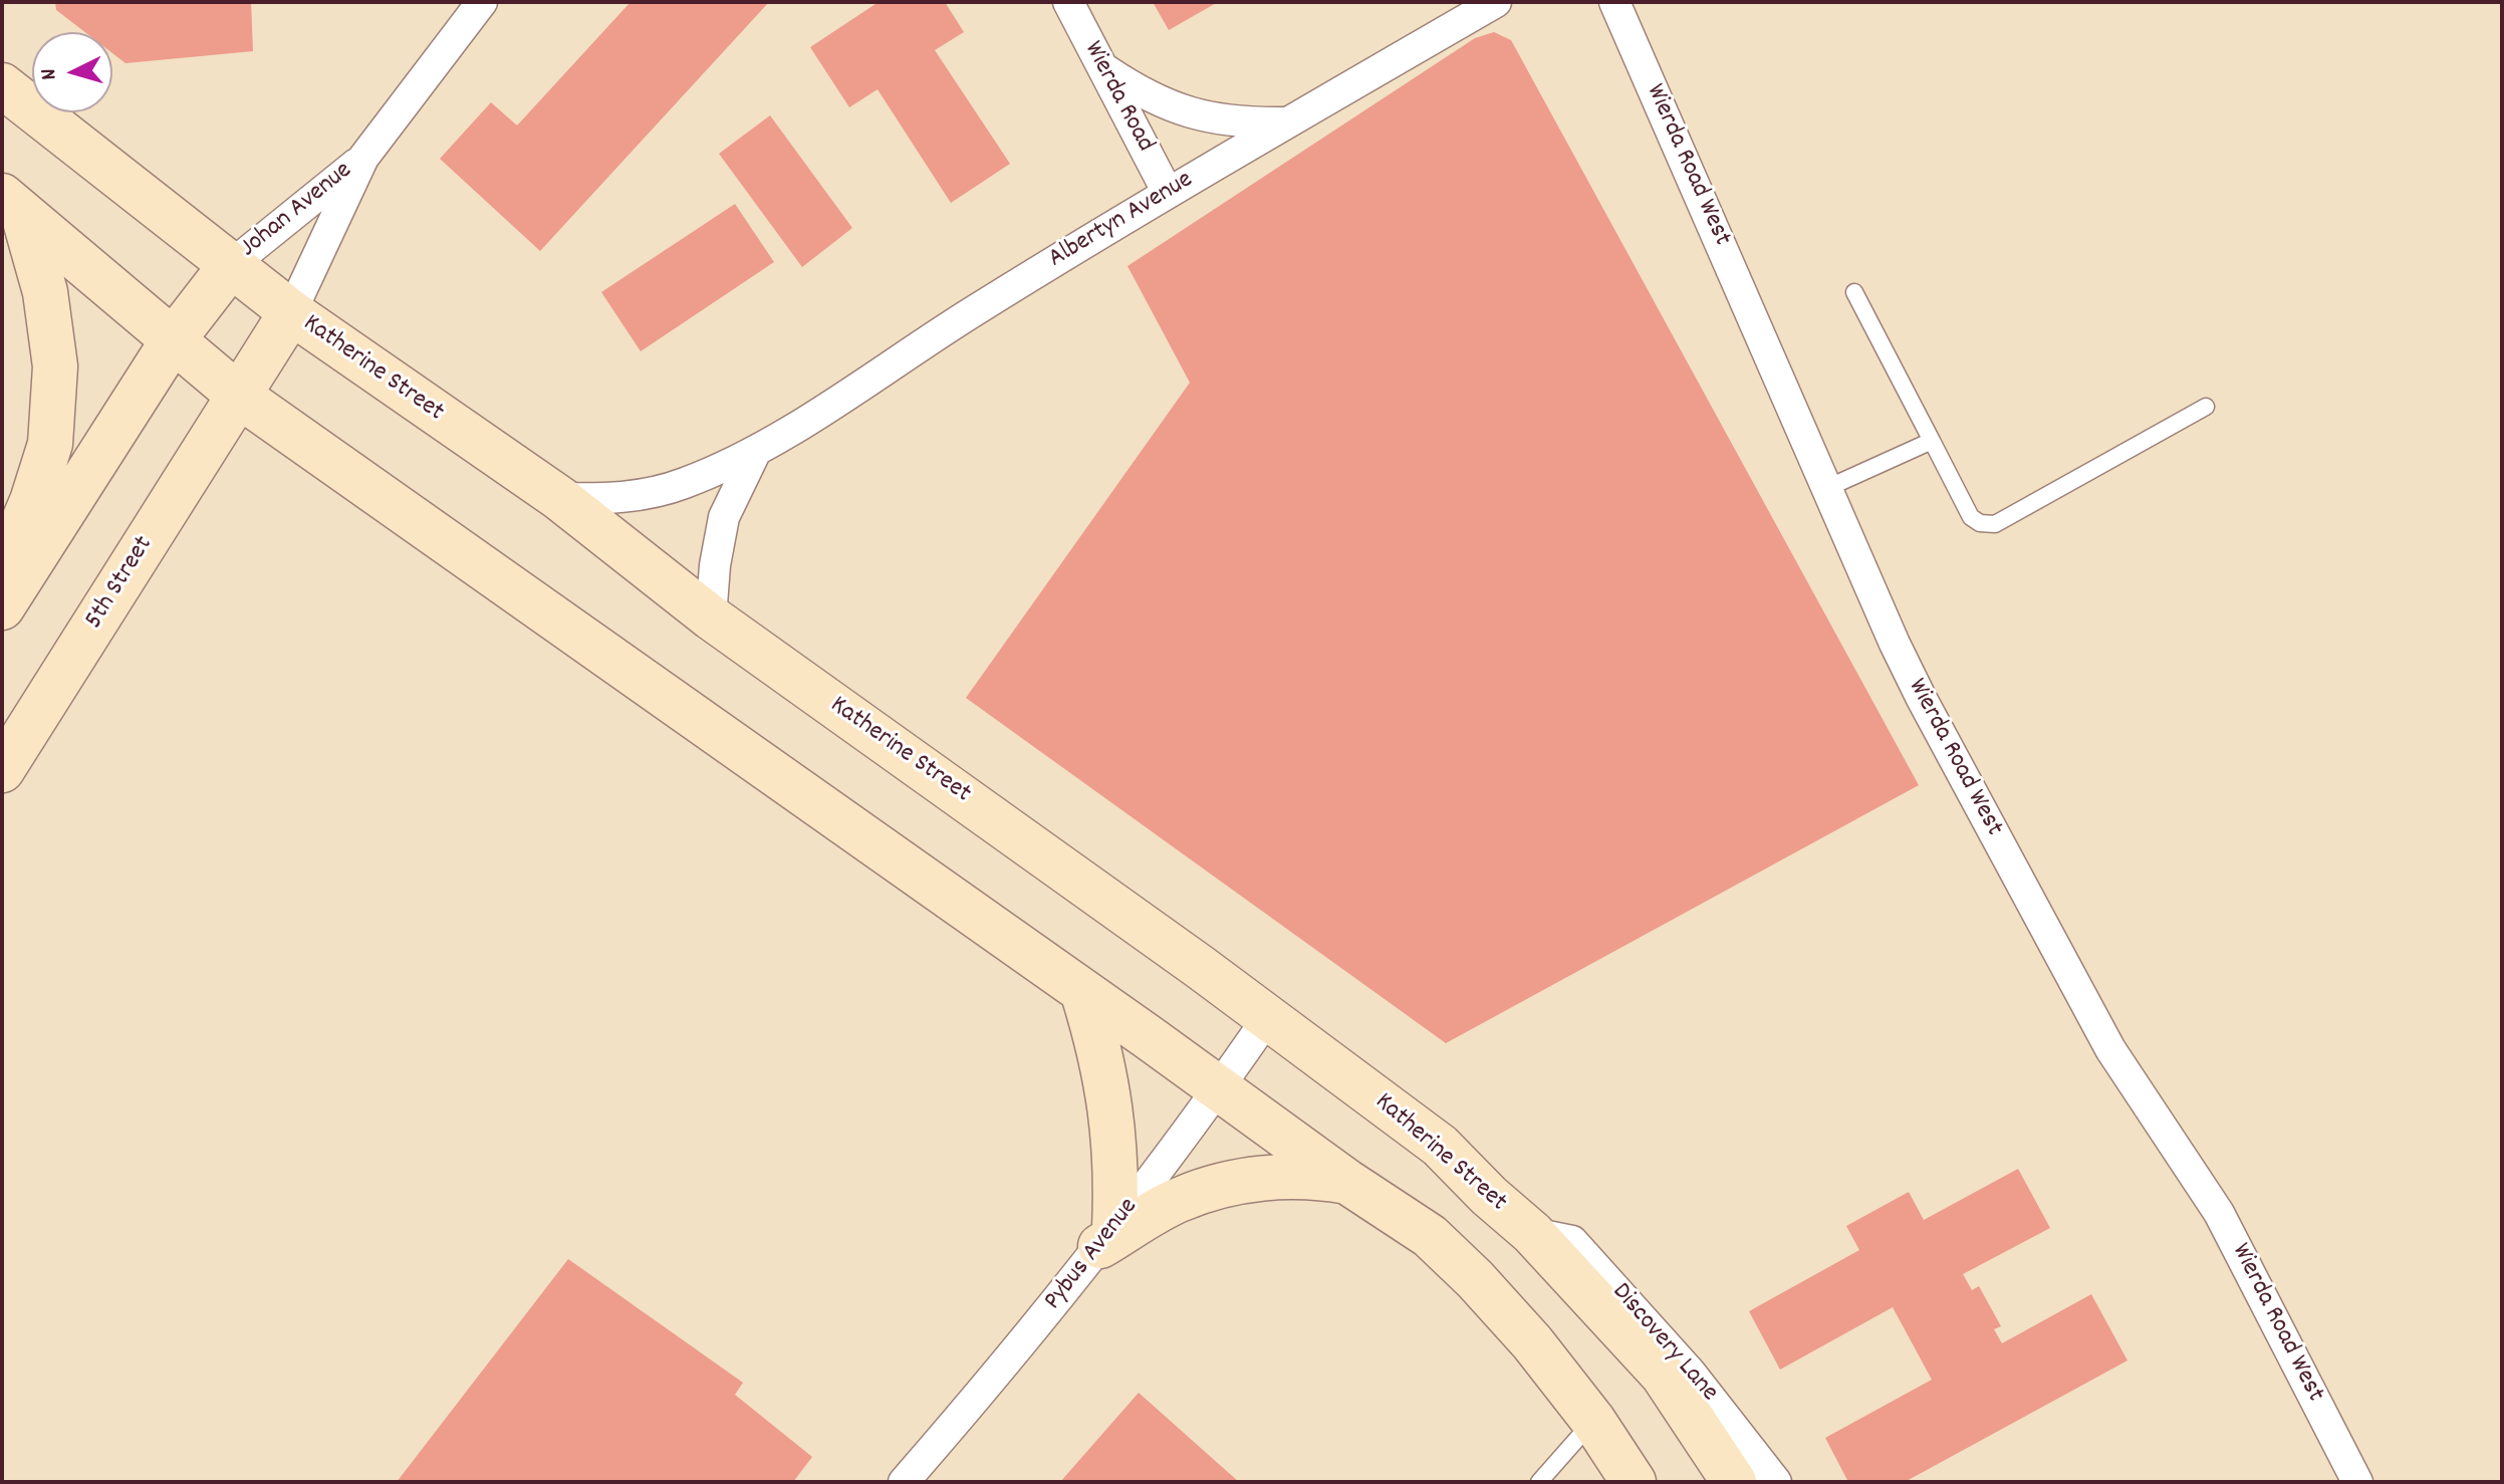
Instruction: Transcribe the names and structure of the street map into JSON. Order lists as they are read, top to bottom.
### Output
{
  "streets": {
    "main road": ["Katherine Street", "5th Street"],
    "street": [
      "Wierda Road",
      "Wierda Road West",
      "Johan Avenue",
      "Albertyn Avenue",
      "Pybus Avenue",
      "Discovery Lane"
    ]
  },
  "crossings": [
    ["Wierda Road", "Albertyn Avenue"],
    ["Johan Avenue", "Katherine Street"],
    ["Johan Avenue", "5th Street"],
    ["Albertyn Avenue", "Katherine Street"],
    ["Katherine Street", "5th Street"],
    ["Katherine Street", "Pybus Avenue"],
    ["Katherine Street", "Discovery Lane"]
  ],
  "north": "left"
}
